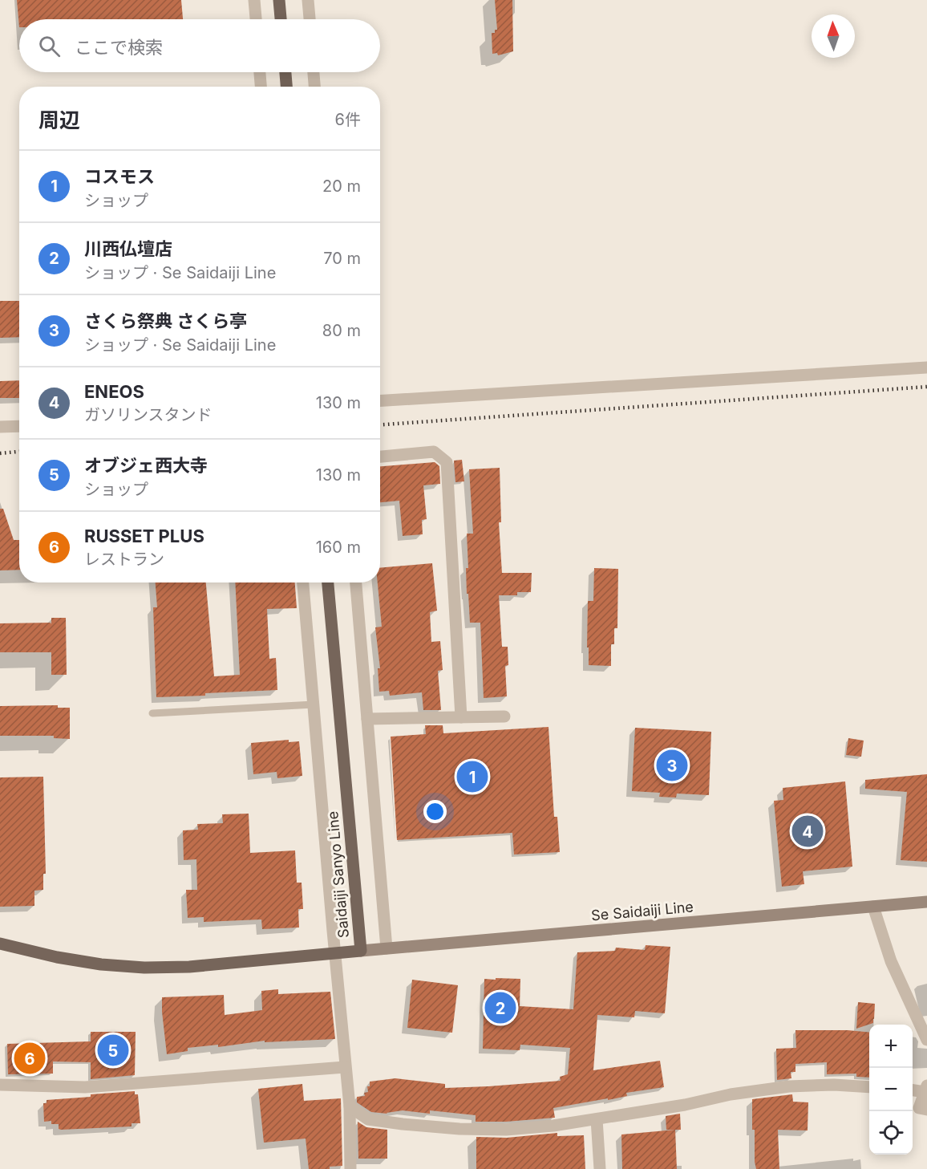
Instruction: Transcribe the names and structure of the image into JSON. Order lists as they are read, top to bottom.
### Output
{
  "streets": {
    "main road": ["Saidaiji Sanyo Line", "Se Saidaiji Line"]
  },
  "crossings": [
    ["Saidaiji Sanyo Line", "Se Saidaiji Line"]
  ],
  "north": "top",
  "page": {
    "search": "ここで検索",
    "heading": ["周辺", "6件"],
    "list": [
      {
        "mark": "1",
        "name": "コスモス",
        "note": "ショップ",
        "value": "20 m"
      },
      {
        "mark": "2",
        "name": "川西仏壇店",
        "note": "ショップ · Se Saidaiji Line",
        "value": "70 m"
      },
      {
        "mark": "3",
        "name": "さくら祭典 さくら亭",
        "note": "ショップ · Se Saidaiji Line",
        "value": "80 m"
      },
      {
        "mark": "4",
        "name": "ENEOS",
        "note": "ガソリンスタンド",
        "value": "130 m"
      },
      {
        "mark": "5",
        "name": "オブジェ西大寺",
        "note": "ショップ",
        "value": "130 m"
      },
      {
        "mark": "6",
        "name": "RUSSET PLUS",
        "note": "レストラン",
        "value": "160 m"
      }
    ],
    "pins": [
      "3",
      "1",
      "4",
      "2",
      "5",
      "6"
    ],
    "map_buttons": ["+", "−"]
  }
}
